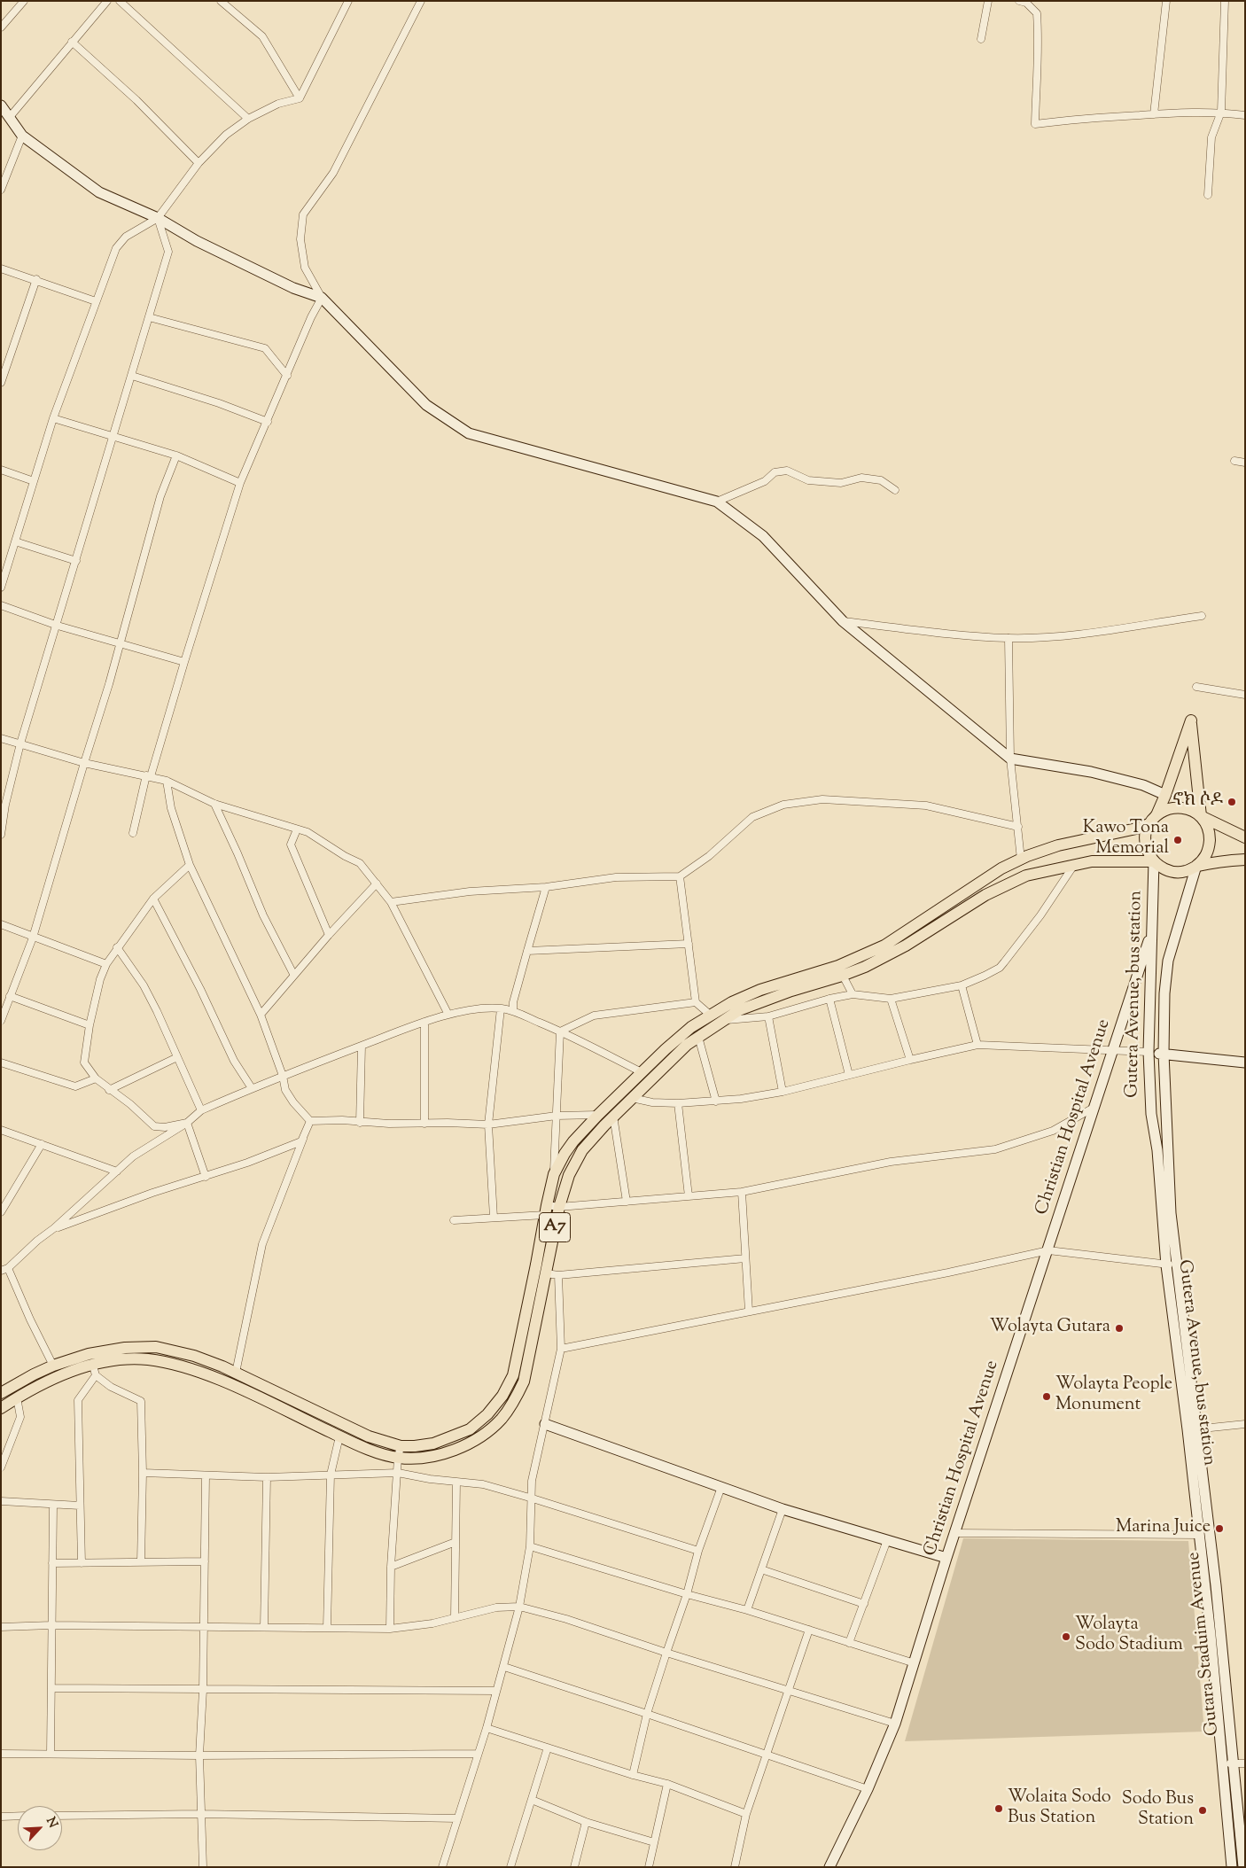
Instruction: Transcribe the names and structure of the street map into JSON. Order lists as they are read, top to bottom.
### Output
{
  "streets": {
    "main road": [
      "Gutera Avenue, bus station",
      "Christian Hospital Avenue",
      "A7",
      "Gutara Staduim Avenue"
    ]
  },
  "crossings": [
    ["Gutera Avenue, bus station", "Christian Hospital Avenue"],
    ["Gutera Avenue, bus station", "A7"],
    ["Gutera Avenue, bus station", "Gutara Staduim Avenue"],
    ["A7", "Gutara Staduim Avenue"]
  ],
  "places": [
    "ኖክ ሶዶ",
    "Kawo Tona Memorial",
    "Wolayta Gutara",
    "Wolayta People Monument",
    "Marina Juice",
    "Wolayta Sodo Stadium",
    "Wolaita Sodo Bus Station",
    "Sodo Bus Station"
  ],
  "north": "top right"
}
